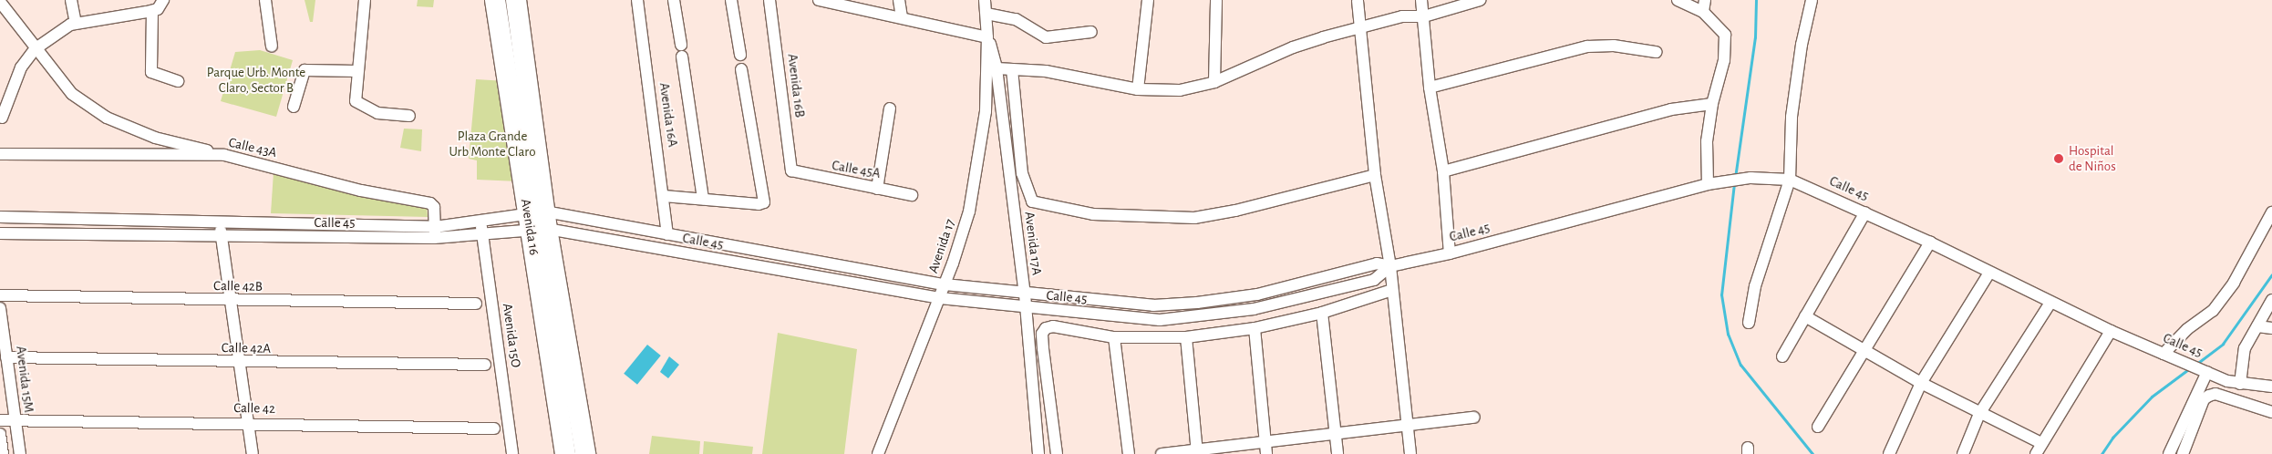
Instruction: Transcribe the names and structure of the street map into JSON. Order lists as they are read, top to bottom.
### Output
{
  "streets": {
    "highway": ["Avenida 16"],
    "street": [
      "Avenida 16B",
      "Avenida 16A",
      "Calle 43A",
      "Calle 45A",
      "Calle 45",
      "Avenida 17A",
      "Avenida 17",
      "Calle 42B",
      "Avenida 15O",
      "Calle 42A",
      "Avenida 15M",
      "Calle 42"
    ]
  },
  "crossings": [
    ["Avenida 16B", "Calle 45A"],
    ["Avenida 16A", "Calle 45"],
    ["Calle 43A", "Calle 45"],
    ["Calle 45", "Avenida 16"],
    ["Calle 45", "Avenida 17A"],
    ["Calle 45", "Avenida 17"],
    ["Calle 45", "Avenida 15O"],
    ["Avenida 17A", "Avenida 17"],
    ["Calle 42A", "Avenida 15M"],
    ["Avenida 15M", "Calle 42"]
  ],
  "parks": ["Parque Urb. Monte Claro, Sector B", "Plaza Grande Urb Monte Claro"],
  "places": ["Hospital de Niños"]
}
